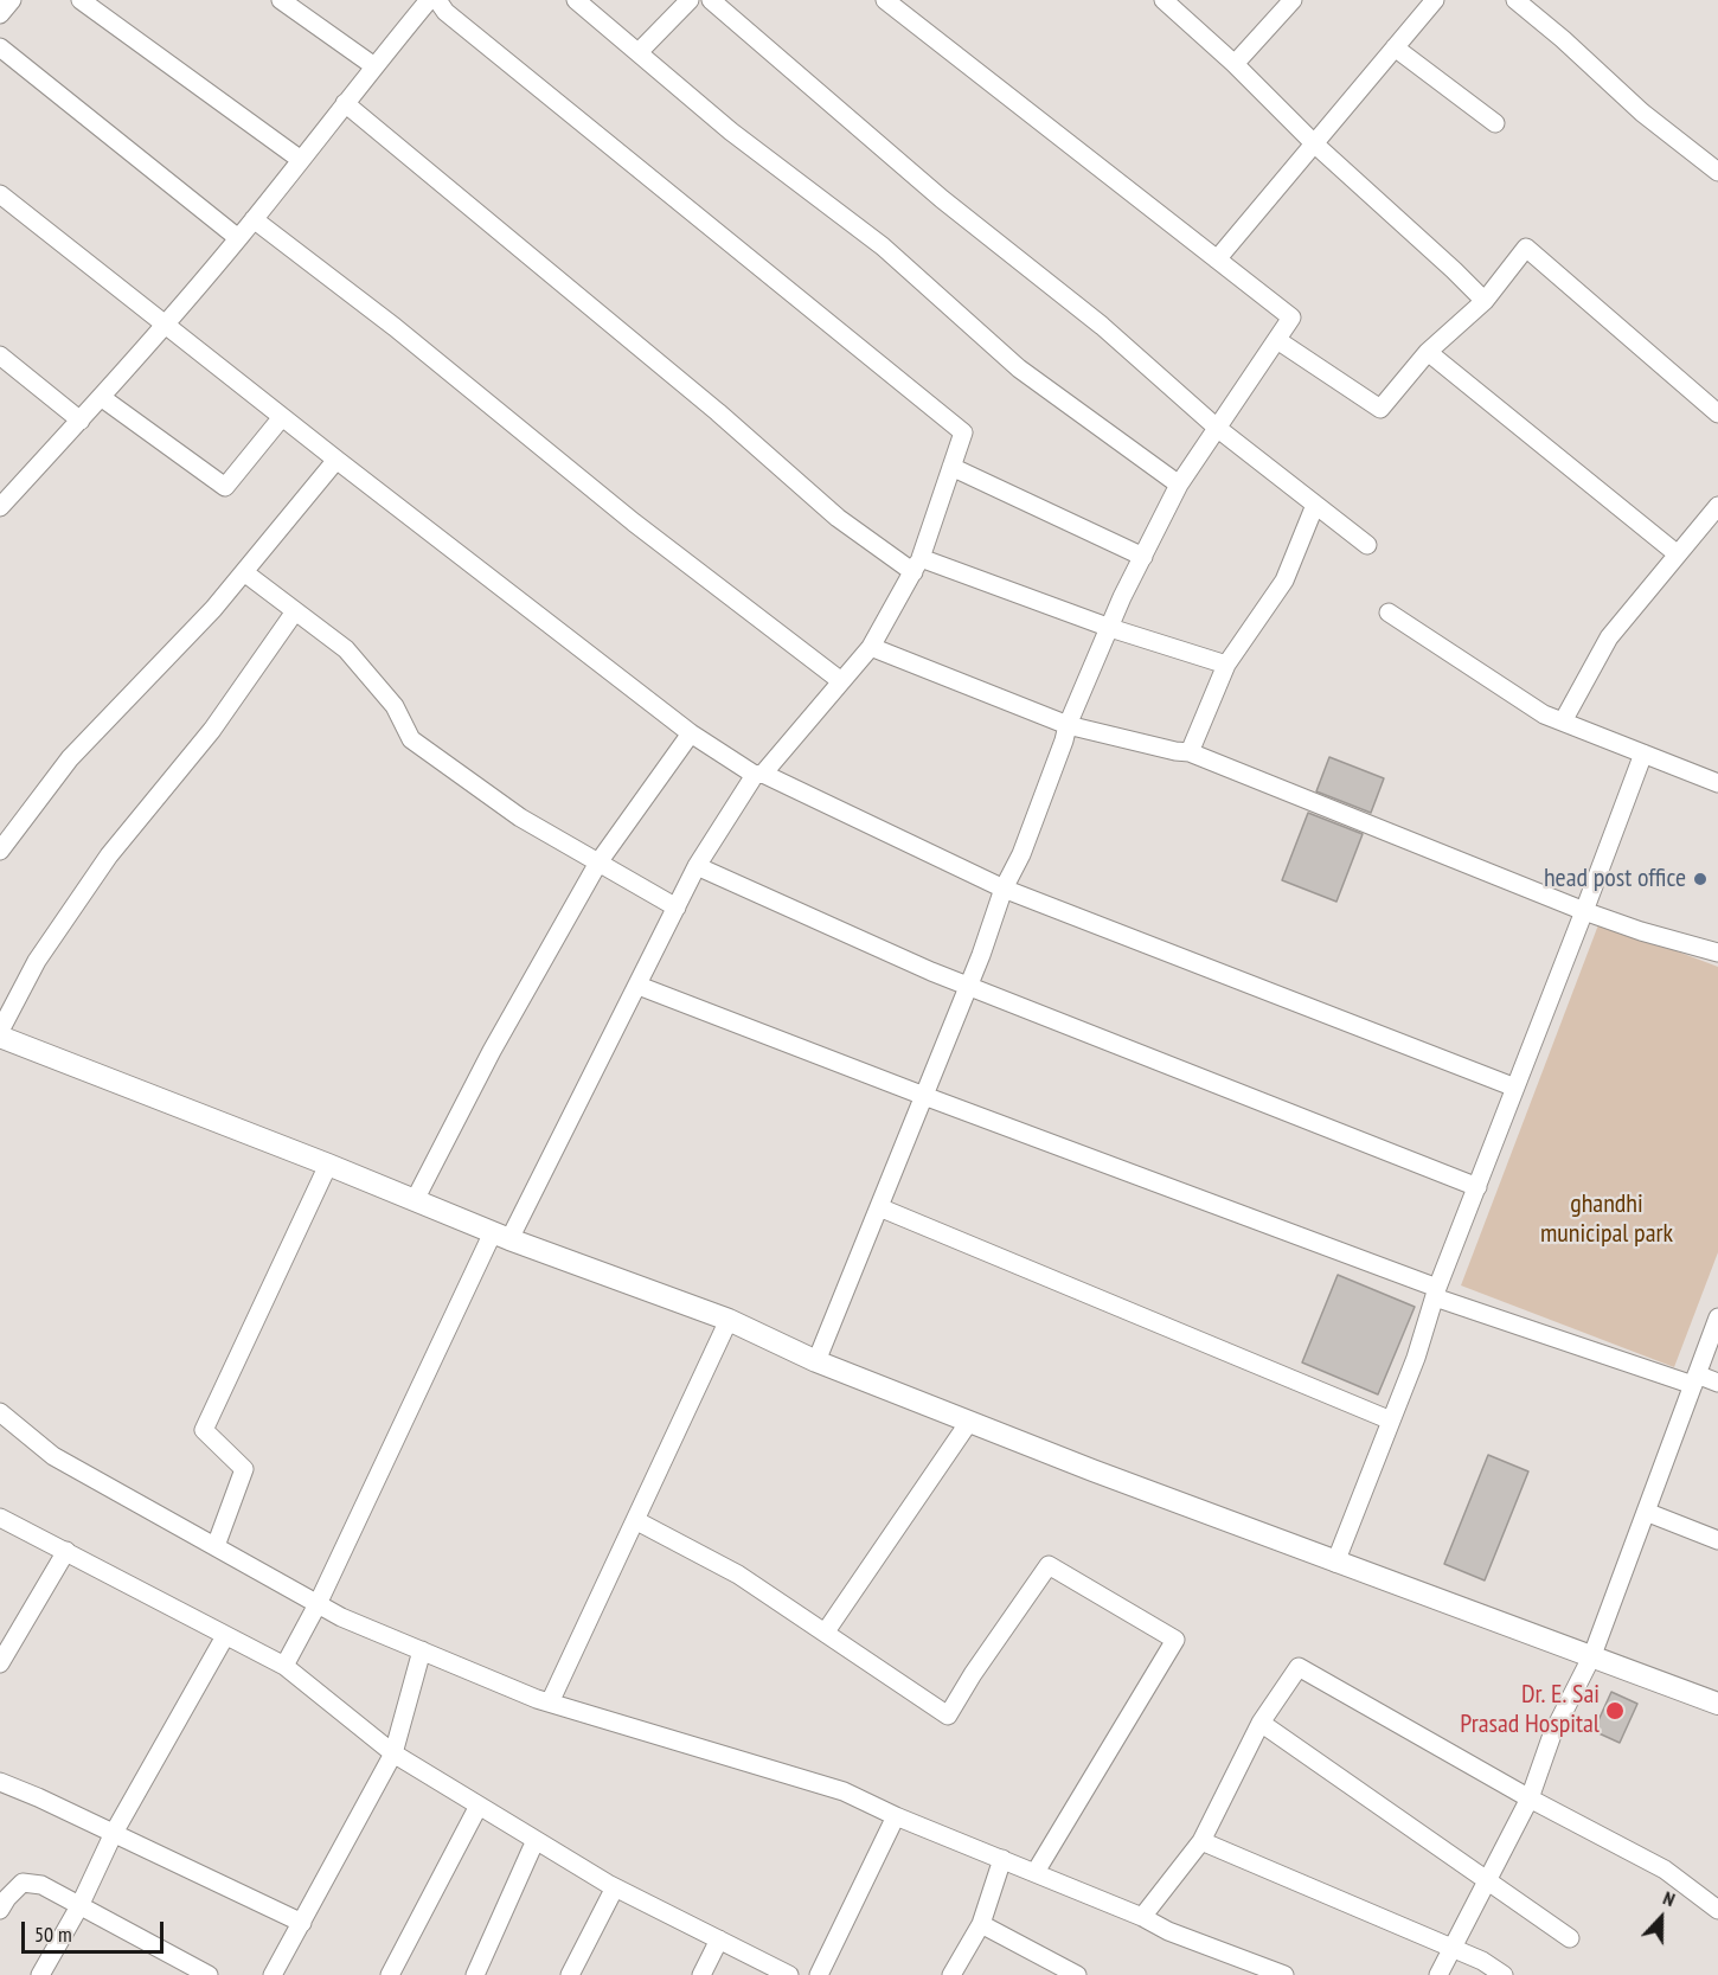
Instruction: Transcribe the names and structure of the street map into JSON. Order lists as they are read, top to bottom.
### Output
{
  "parks": ["ghandhi municipal park"],
  "places": ["head post office", "Dr. E. Sai Prasad Hospital"],
  "scale_bar": "50 m",
  "north": "top"
}
